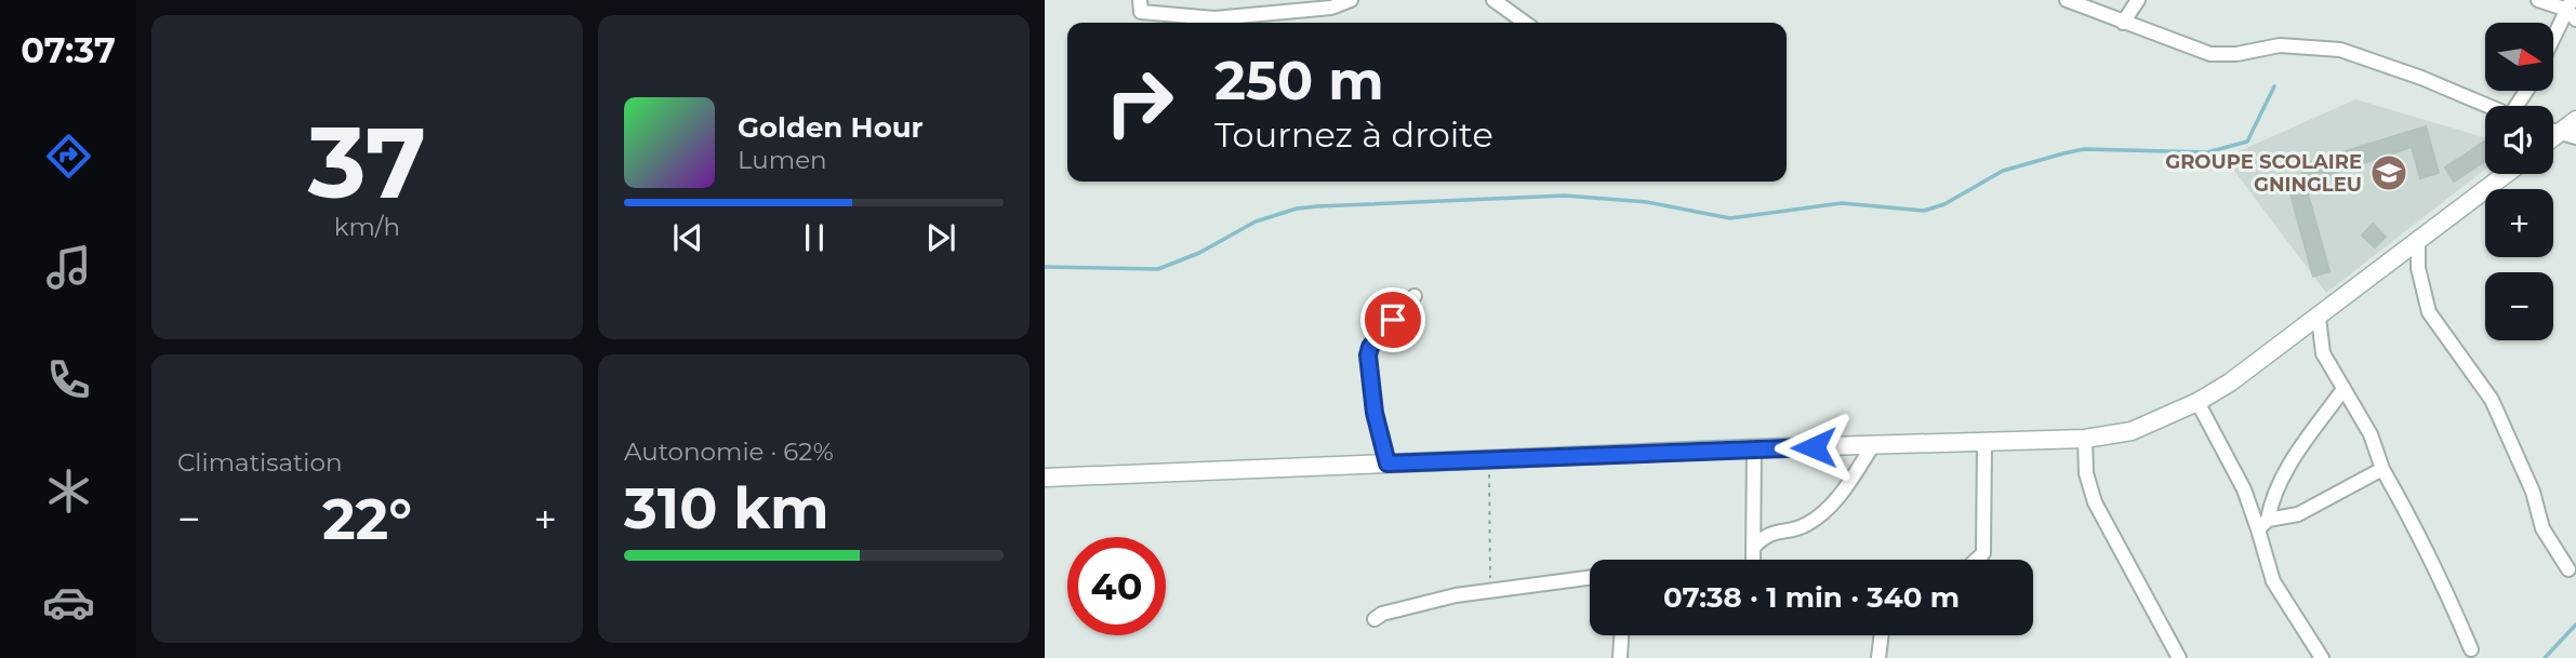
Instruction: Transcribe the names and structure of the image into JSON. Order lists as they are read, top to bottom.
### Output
{
  "places": {
    "school or university": ["GROUPE SCOLAIRE GNINGLEU"]
  },
  "north": "right",
  "page": {
    "tabs": "07:37",
    "tile": [
      ["37", "km/h"],
      "Climatisation",
      ["Autonomie · 62%", "310 km"]
    ],
    "map_buttons": ["+", "−"],
    "turn": ["250 m", "Tournez à droite"],
    "song": ["Golden Hour", "Lumen"],
    "heat": ["−", "22°", "+"],
    "limit": "40",
    "trip": "07:38 · 1 min · 340 m"
  }
}
